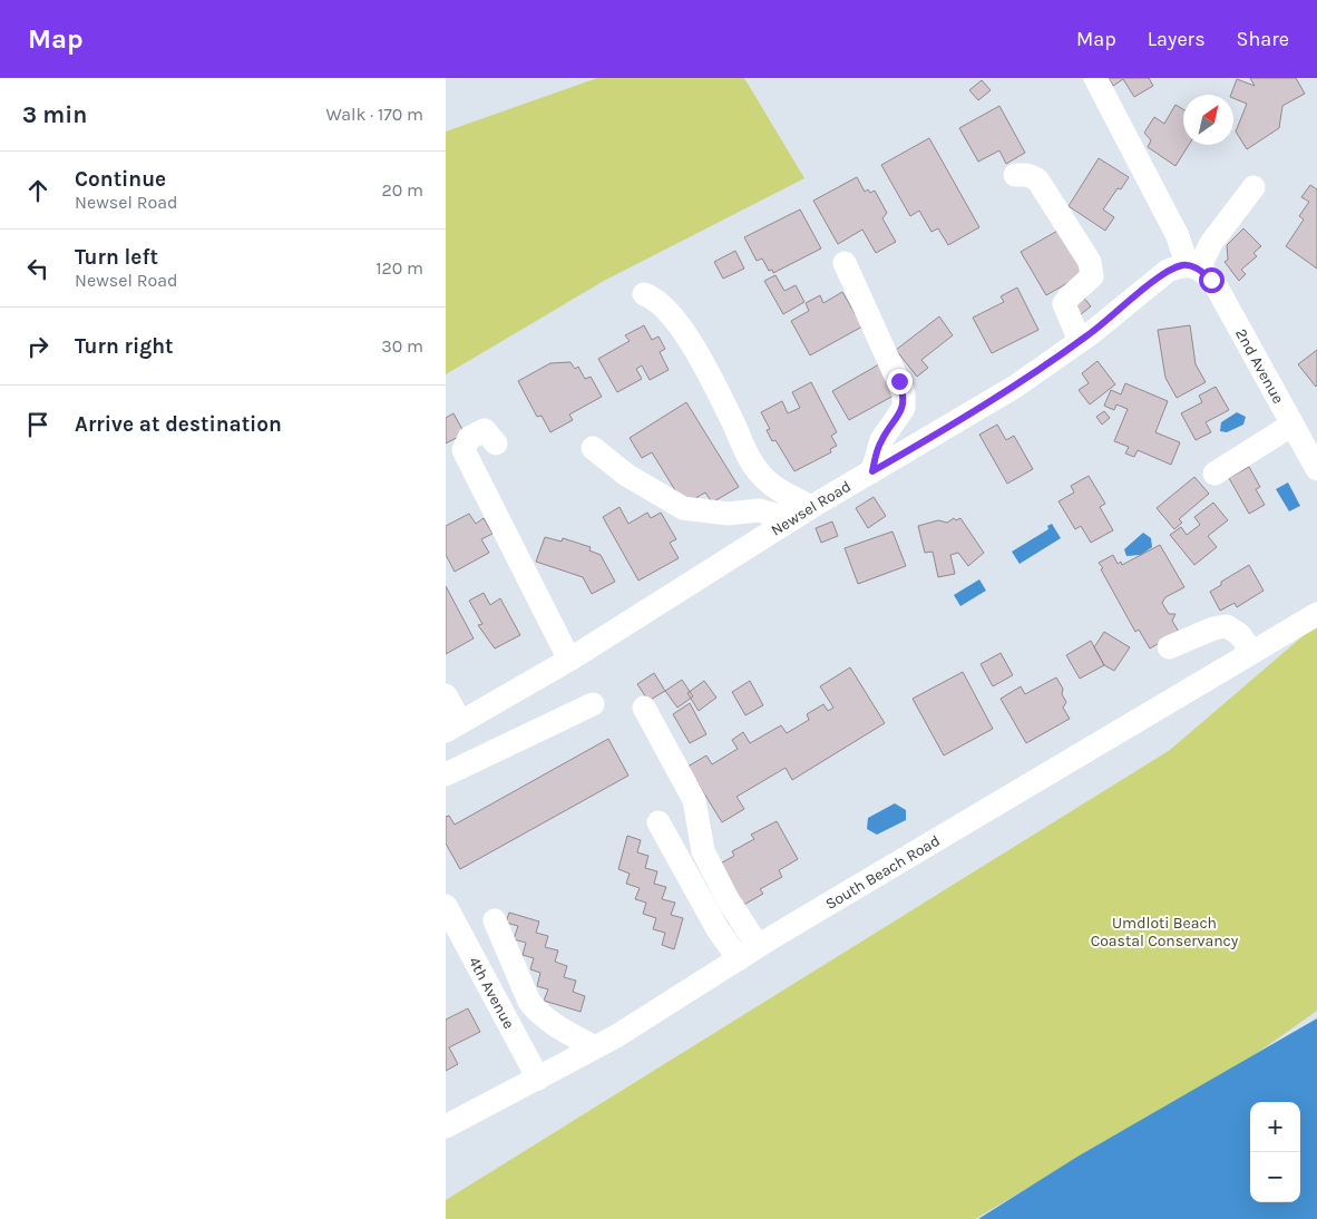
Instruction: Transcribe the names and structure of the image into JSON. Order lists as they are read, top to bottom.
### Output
{
  "streets": {
    "street": [
      "2nd Avenue",
      "Newsel Road",
      "South Beach Road",
      "4th Avenue"
    ]
  },
  "crossings": [
    ["2nd Avenue", "Newsel Road"],
    ["South Beach Road", "4th Avenue"]
  ],
  "parks": ["Umdloti Beach Coastal Conservancy"],
  "north": "top right",
  "page": {
    "header": "Map",
    "nav": ["Map", "Layers", "Share"],
    "heading": ["3 min", "Walk · 170 m"],
    "list": [
      ["Continue", "Newsel Road", "20 m"],
      ["Turn left", "Newsel Road", "120 m"],
      ["Turn right", "30 m"],
      "Arrive at destination"
    ],
    "map_buttons": ["+", "−"]
  }
}
